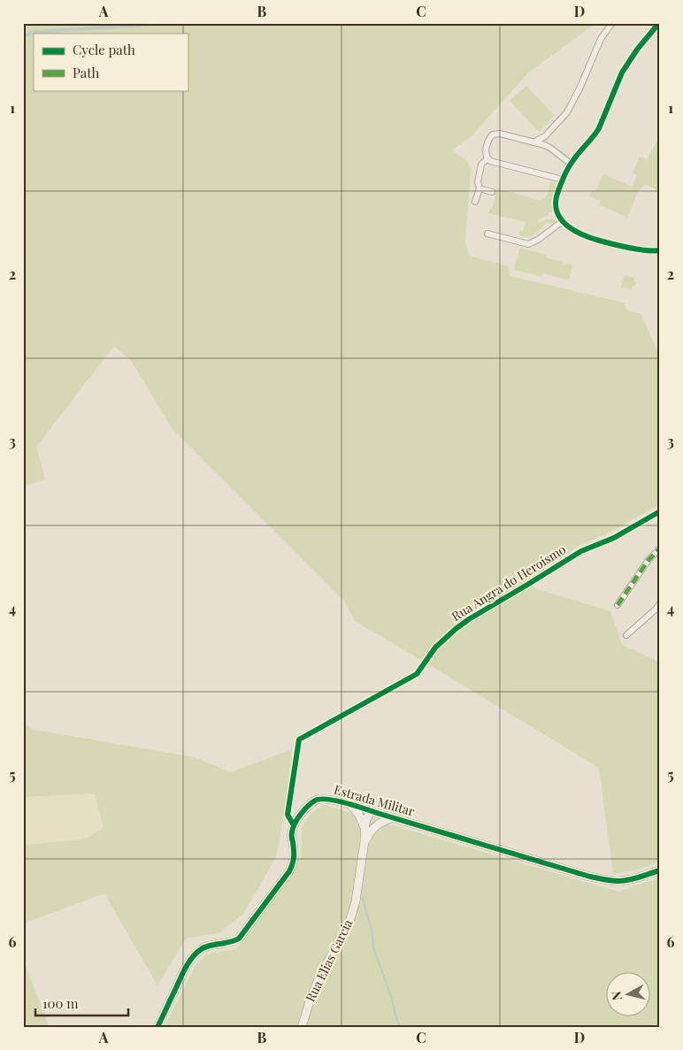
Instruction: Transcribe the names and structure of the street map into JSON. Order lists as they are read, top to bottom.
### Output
{
  "streets": {
    "street": ["Rua Angra do Heroísmo", "Estrada Militar", "Rua Elias Garcia"]
  },
  "crossings": [
    ["Rua Angra do Heroísmo", "Estrada Militar"],
    ["Estrada Militar", "Rua Elias Garcia"]
  ],
  "legend": ["Cycle path", "Path"],
  "scale_bar": "100 m",
  "north": "left",
  "grid": {
    "columns": [
      "A",
      "B",
      "C",
      "D"
    ],
    "rows": [
      "1",
      "2",
      "3",
      "4",
      "5",
      "6"
    ]
  }
}
